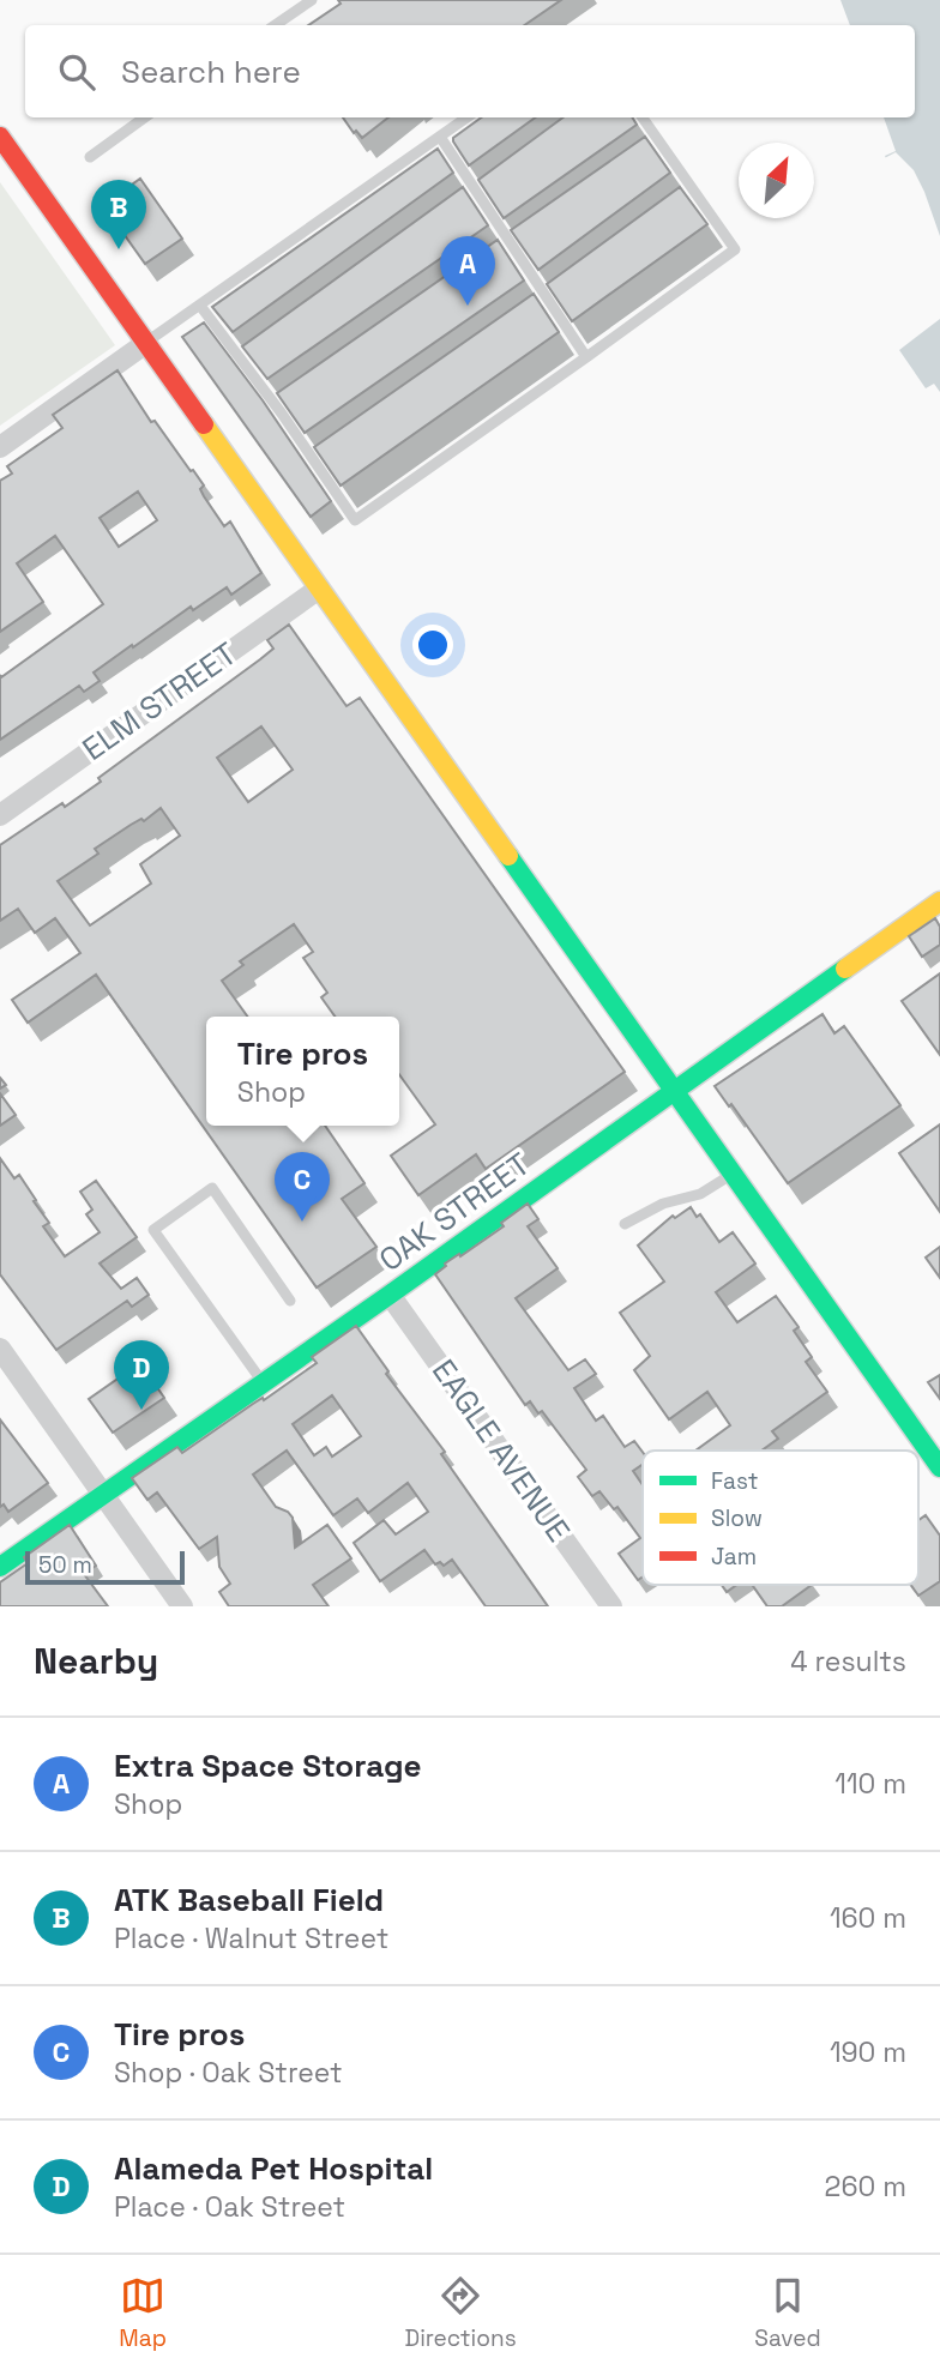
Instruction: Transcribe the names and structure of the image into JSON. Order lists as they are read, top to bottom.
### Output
{
  "streets": {
    "street": ["ELM STREET", "OAK STREET", "EAGLE AVENUE"]
  },
  "crossings": [
    ["OAK STREET", "EAGLE AVENUE"]
  ],
  "legend": ["Fast", "Slow", "Jam"],
  "scale_bar": "50 m",
  "north": "top right",
  "page": {
    "search": "Search here",
    "pins": [
      "B",
      "A",
      "C",
      "D"
    ],
    "popup": ["Tire pros", "Shop"],
    "scale": "50 m",
    "heading": ["Nearby", "4 results"],
    "list": [
      {
        "mark": "A",
        "name": "Extra Space Storage",
        "note": "Shop",
        "value": "110 m"
      },
      {
        "mark": "B",
        "name": "ATK Baseball Field",
        "note": "Place · Walnut Street",
        "value": "160 m"
      },
      {
        "mark": "C",
        "name": "Tire pros",
        "note": "Shop · Oak Street",
        "value": "190 m"
      },
      {
        "mark": "D",
        "name": "Alameda Pet Hospital",
        "note": "Place · Oak Street",
        "value": "260 m"
      }
    ],
    "nav": ["Map", "Directions", "Saved"]
  }
}
